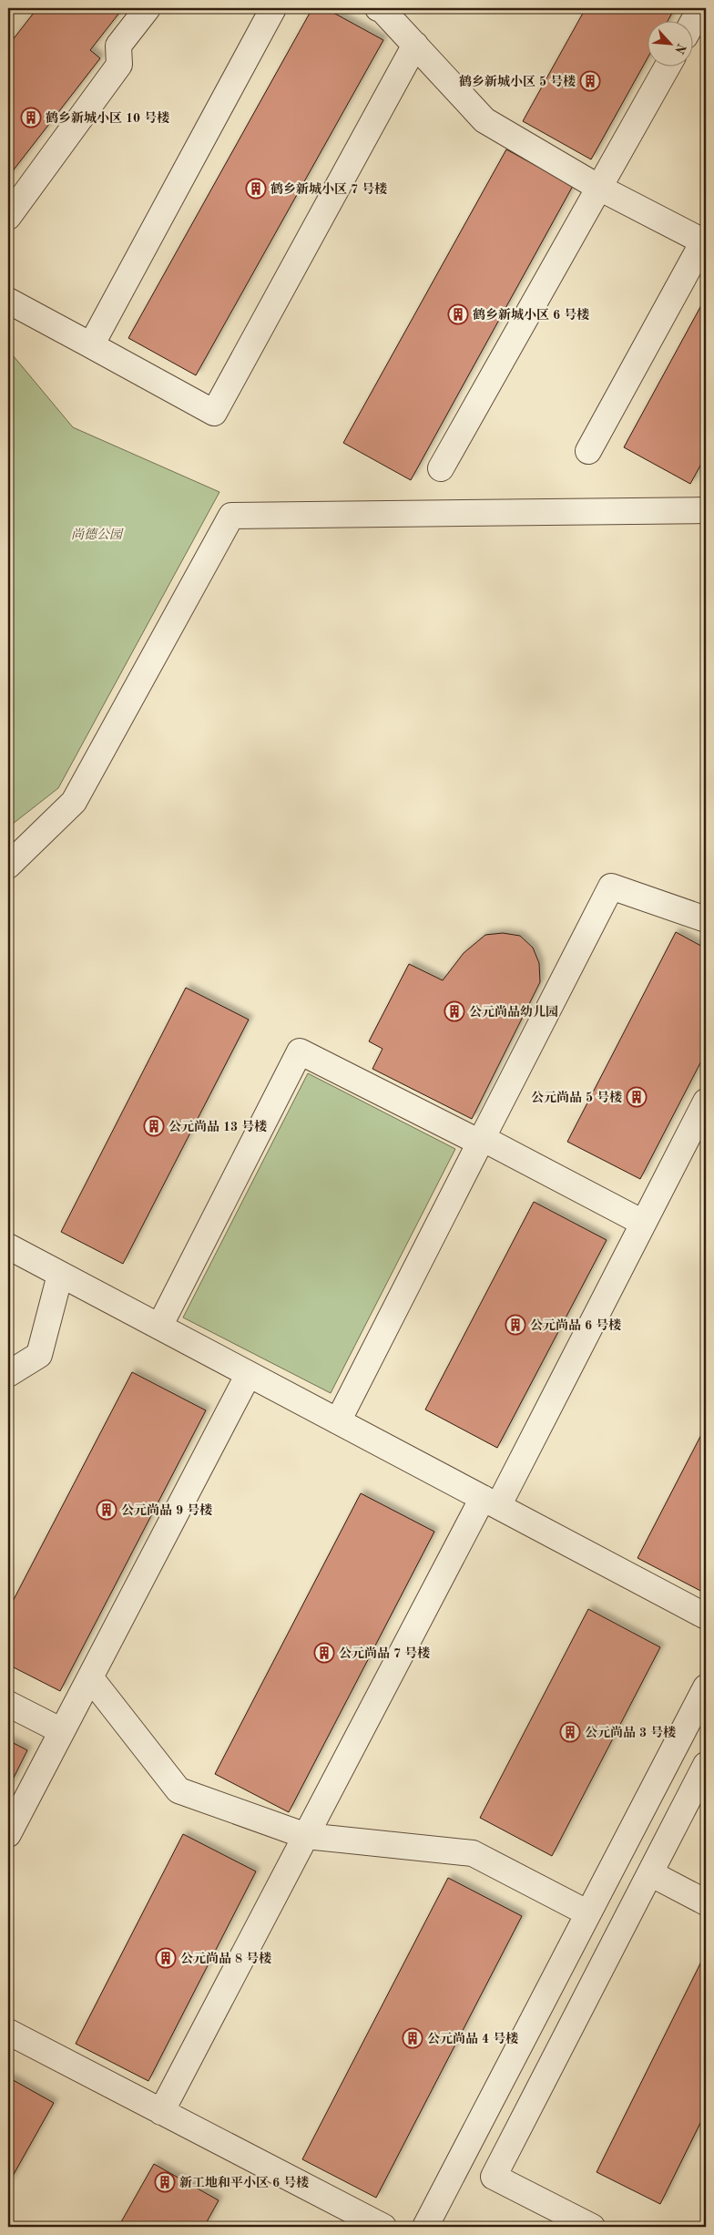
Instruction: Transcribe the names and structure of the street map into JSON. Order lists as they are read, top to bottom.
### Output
{
  "parks": ["尚德公园"],
  "places": {
    "building": [
      "鹤乡新城小区 5 号楼",
      "鹤乡新城小区 10 号楼",
      "鹤乡新城小区 7 号楼",
      "鹤乡新城小区 6 号楼",
      "公元尚品幼儿园",
      "公元尚品 5 号楼",
      "公元尚品 13 号楼",
      "公元尚品 6 号楼",
      "公元尚品 9 号楼",
      "公元尚品 7 号楼",
      "公元尚品 3 号楼",
      "公元尚品 8 号楼",
      "公元尚品 4 号楼",
      "新工地和平小区 6 号楼"
    ]
  },
  "north": "bottom right"
}
